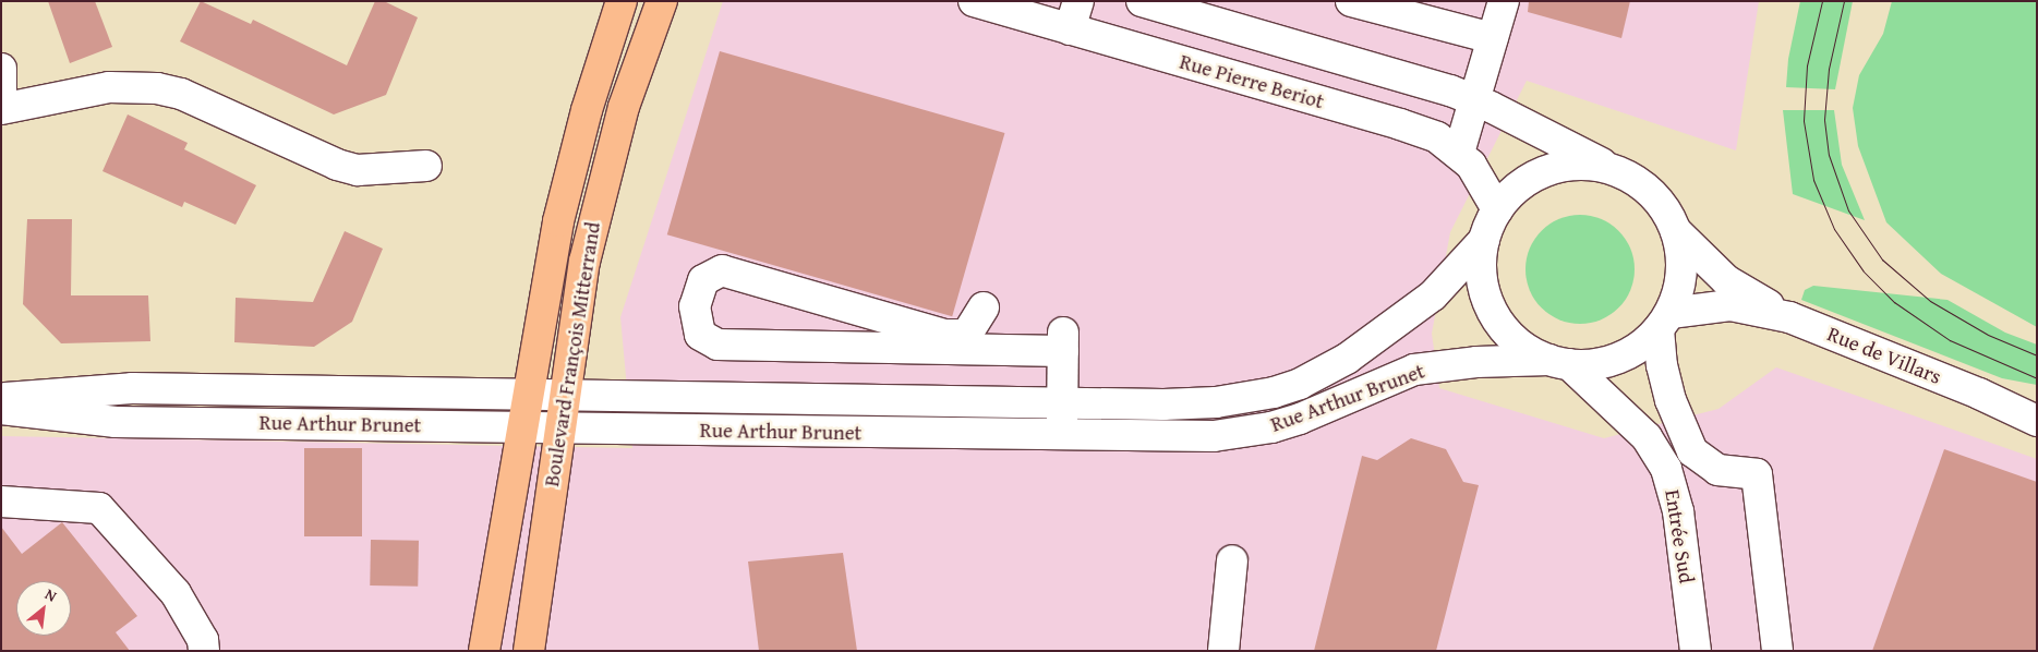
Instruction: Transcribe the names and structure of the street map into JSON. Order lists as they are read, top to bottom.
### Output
{
  "streets": {
    "main road": ["Boulevard François Mitterrand"],
    "street": [
      "Rue Pierre Beriot",
      "Rue de Villars",
      "Rue Arthur Brunet",
      "Entrée Sud"
    ]
  },
  "crossings": [
    ["Boulevard François Mitterrand", "Rue Arthur Brunet"],
    ["Rue de Villars", "Rue Arthur Brunet"],
    ["Rue Arthur Brunet", "Entrée Sud"]
  ],
  "north": "top right"
}
